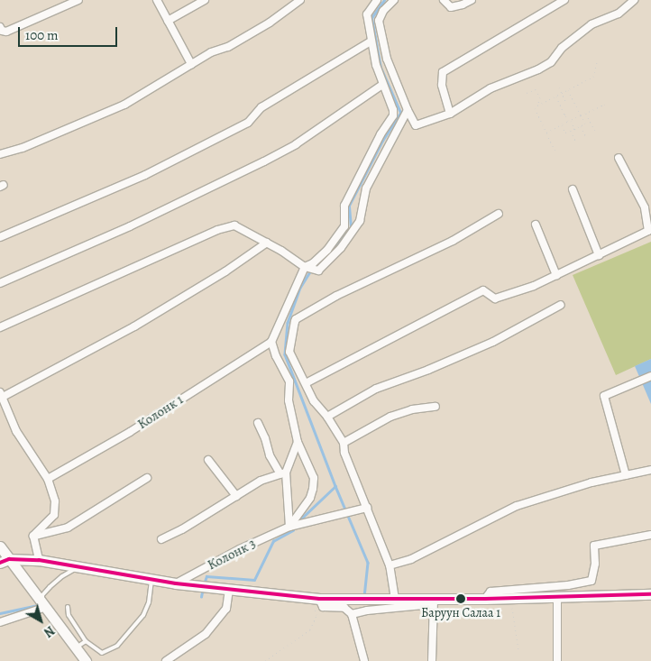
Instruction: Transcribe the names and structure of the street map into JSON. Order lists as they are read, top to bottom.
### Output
{
  "streets": {
    "street": ["Колонк 1", "Колонк 3"]
  },
  "places": ["Баруун Салаа 1"],
  "scale_bar": "100 m",
  "north": "bottom right"
}
